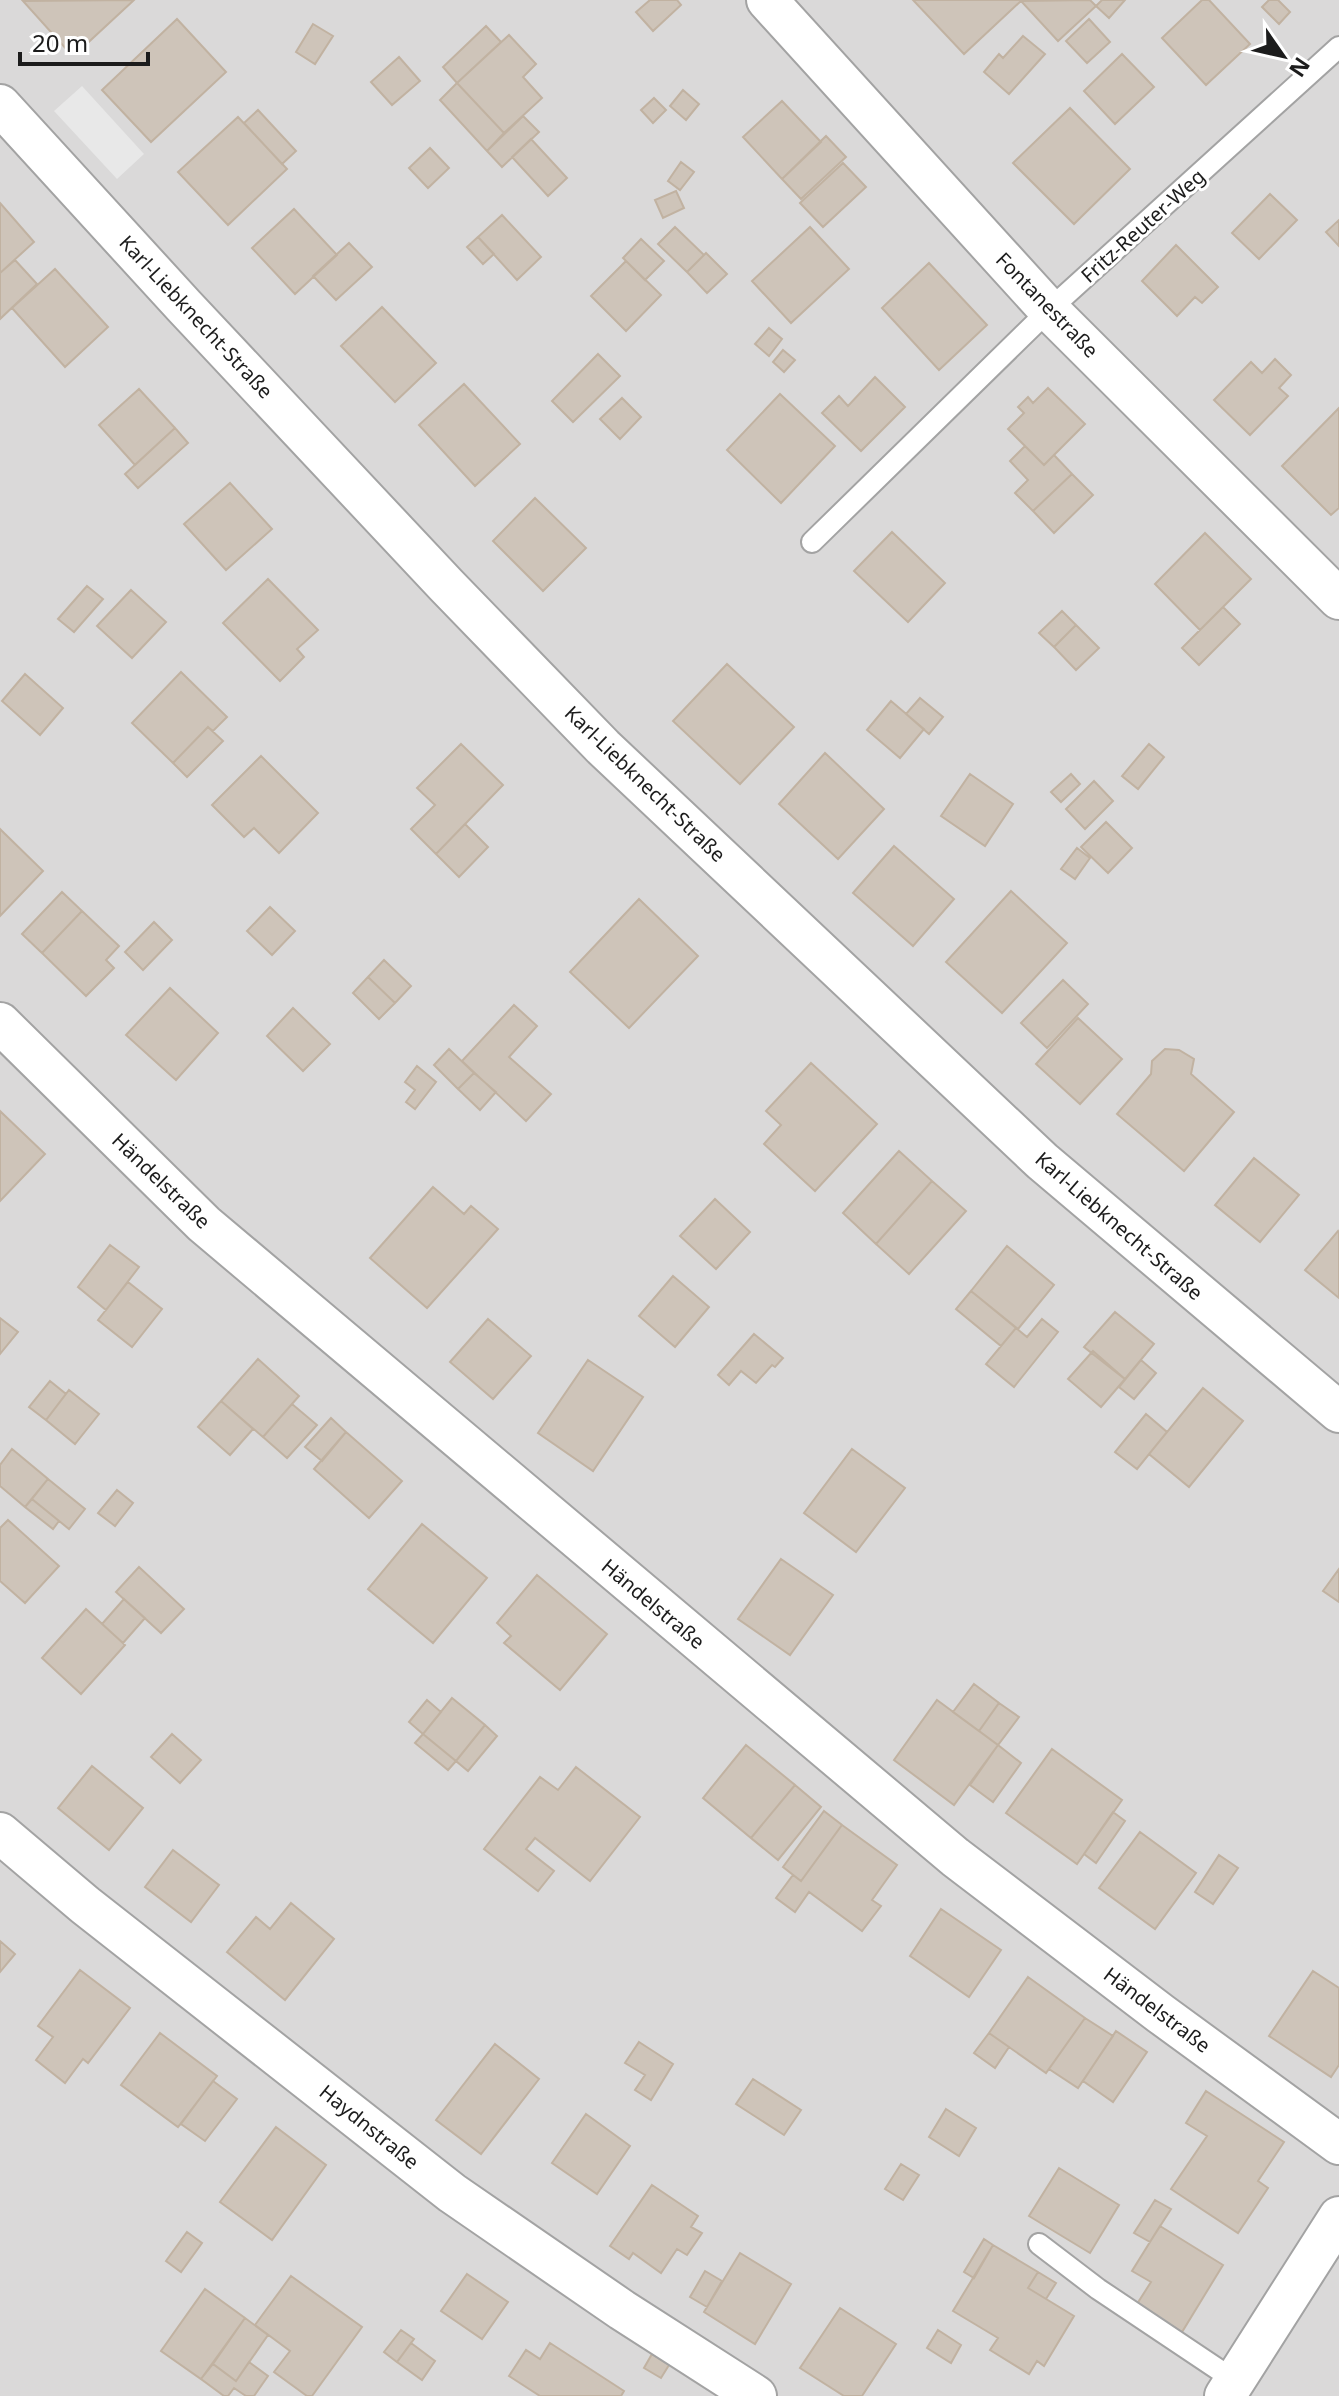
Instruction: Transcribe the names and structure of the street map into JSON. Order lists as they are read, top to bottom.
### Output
{
  "streets": {
    "street": [
      "Fontanestraße",
      "Karl-Liebknecht-Straße",
      "Händelstraße",
      "Haydnstraße"
    ],
    "lane": ["Fritz-Reuter-Weg"]
  },
  "crossings": [
    ["Fritz-Reuter-Weg", "Fontanestraße"]
  ],
  "scale_bar": "20 m",
  "north": "bottom right"
}
